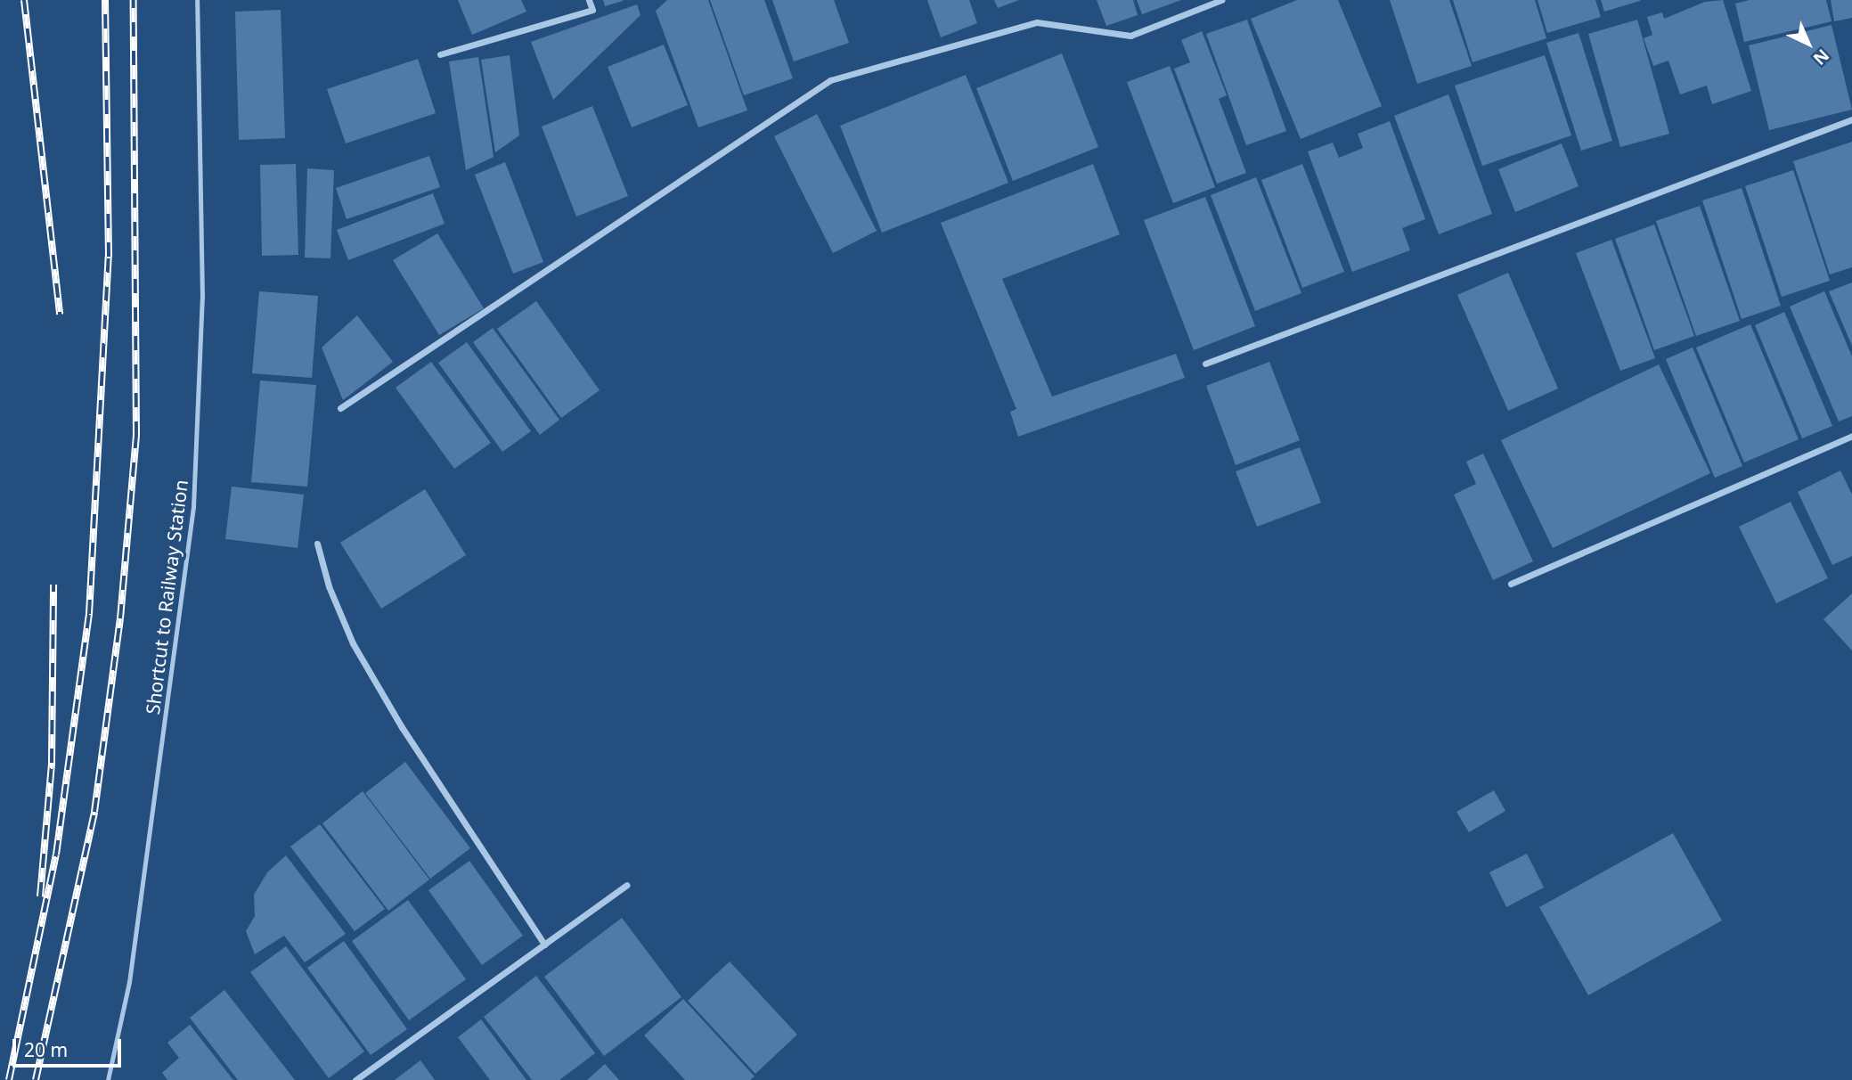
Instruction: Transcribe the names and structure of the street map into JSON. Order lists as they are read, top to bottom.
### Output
{
  "streets": {
    "lane": ["Shortcut to Railway Station"]
  },
  "scale_bar": "20 m",
  "north": "bottom right"
}
